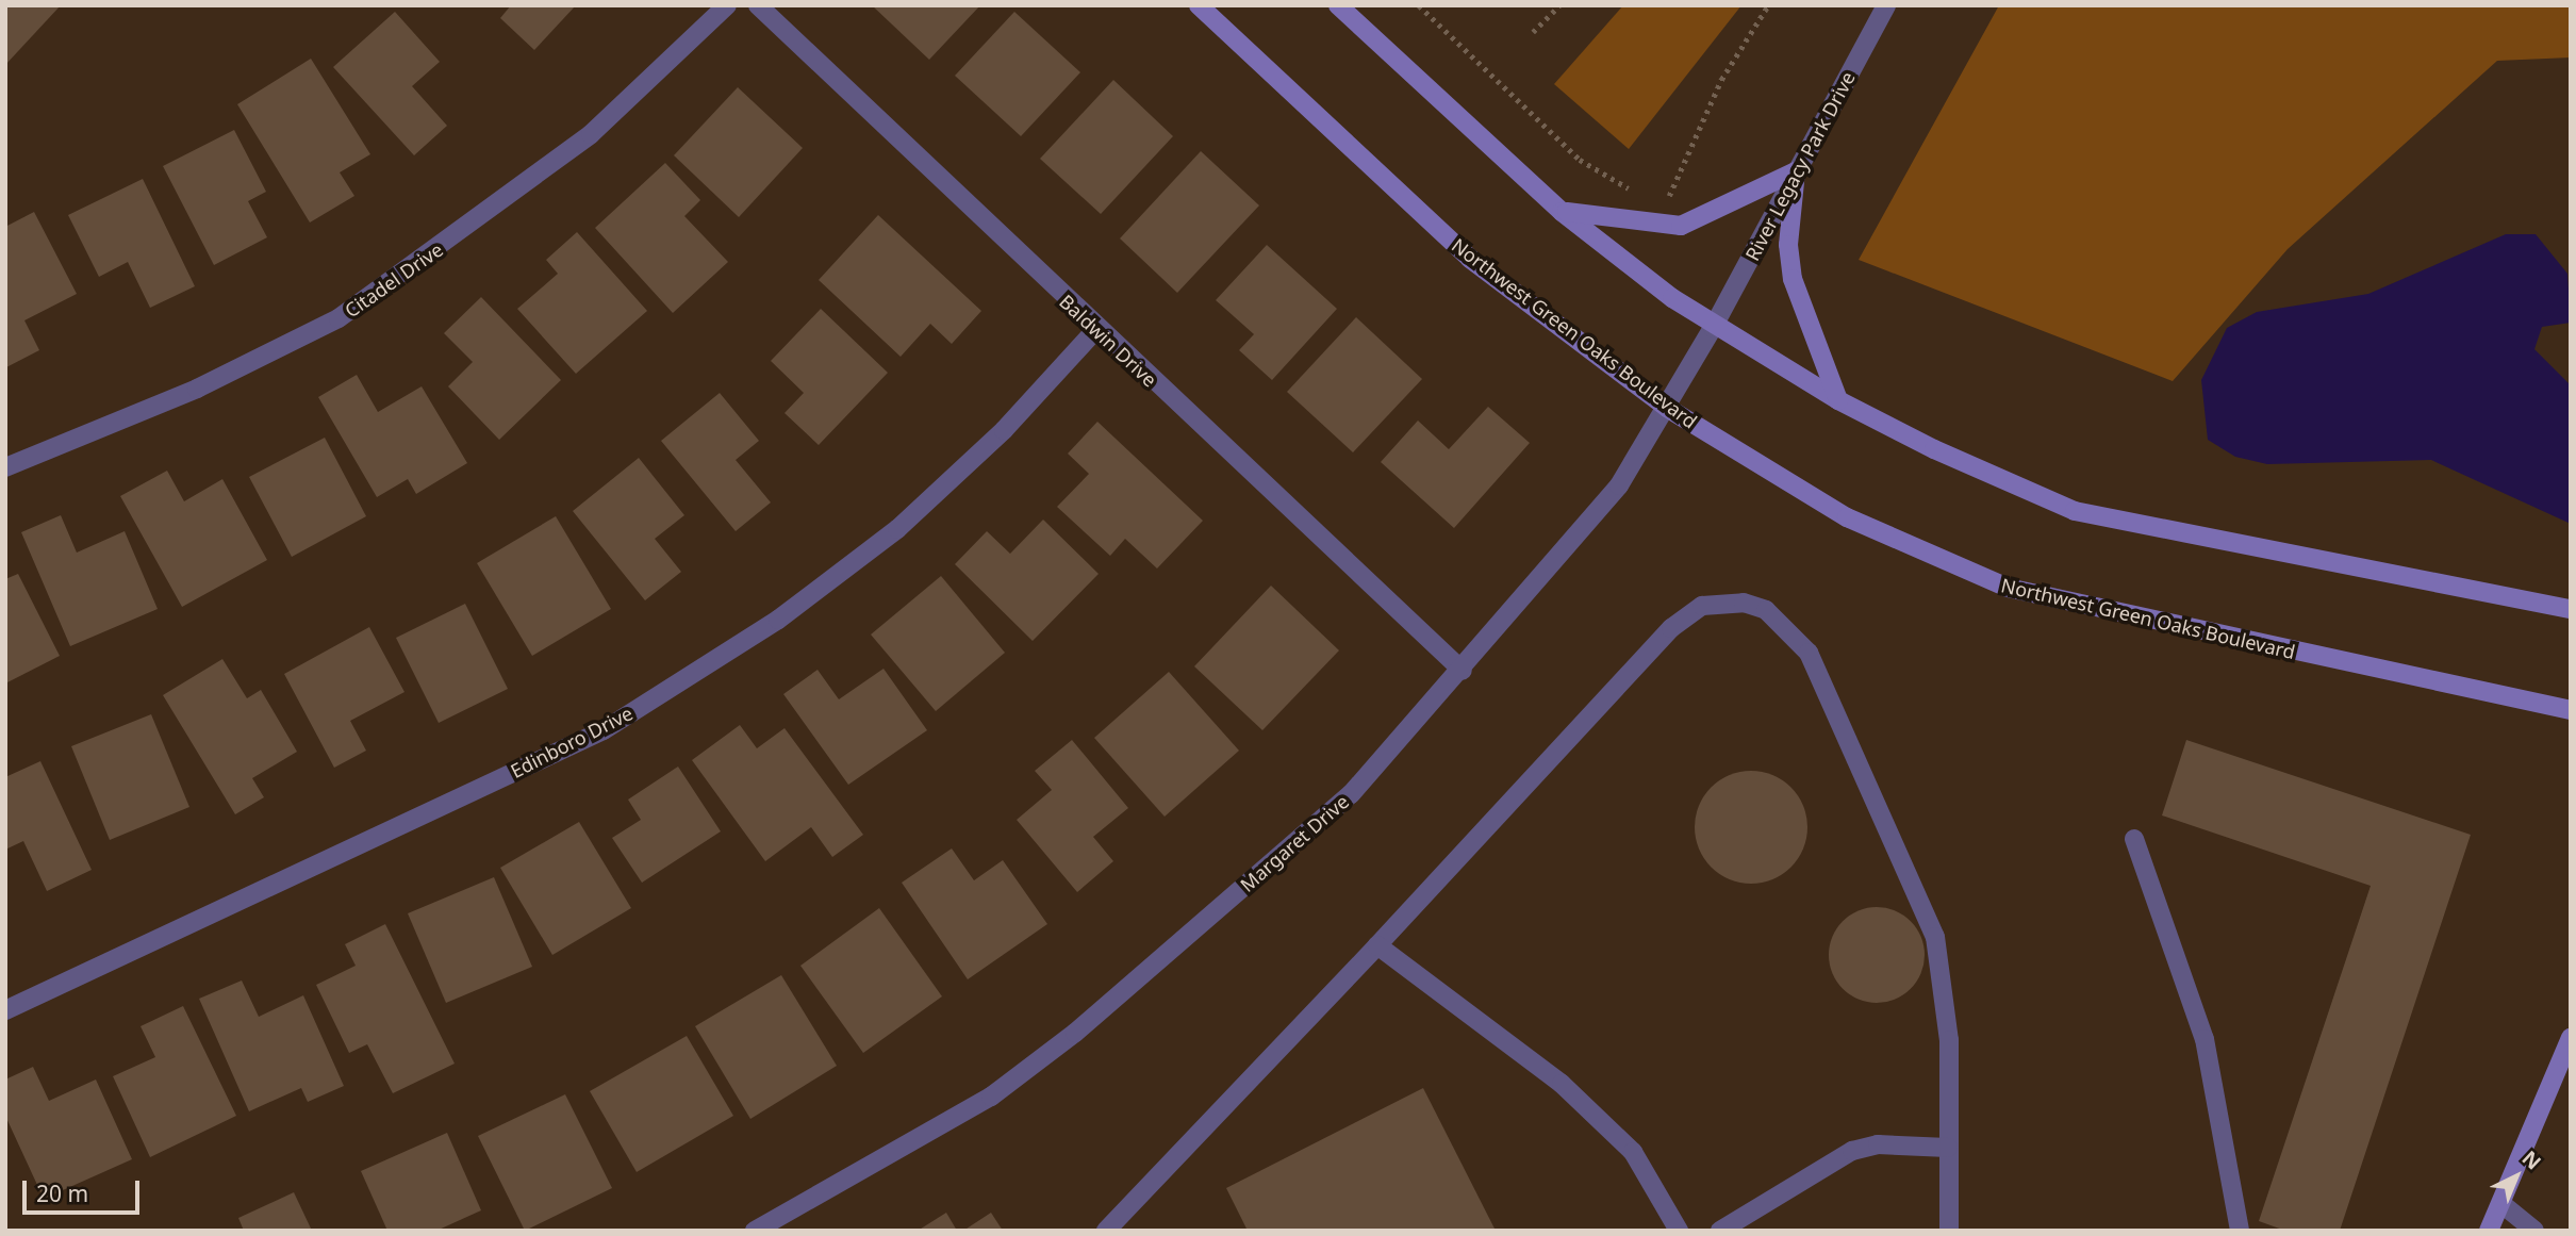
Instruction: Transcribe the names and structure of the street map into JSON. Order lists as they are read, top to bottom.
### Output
{
  "streets": {
    "main road": ["Northwest Green Oaks Boulevard"],
    "street": [
      "River Legacy Park Drive",
      "Citadel Drive",
      "Baldwin Drive",
      "Edinboro Drive",
      "Margaret Drive"
    ]
  },
  "crossings": [
    ["River Legacy Park Drive", "Margaret Drive"],
    ["Northwest Green Oaks Boulevard", "Margaret Drive"],
    ["Baldwin Drive", "Edinboro Drive"],
    ["Baldwin Drive", "Margaret Drive"]
  ],
  "scale_bar": "20 m",
  "north": "top right"
}
